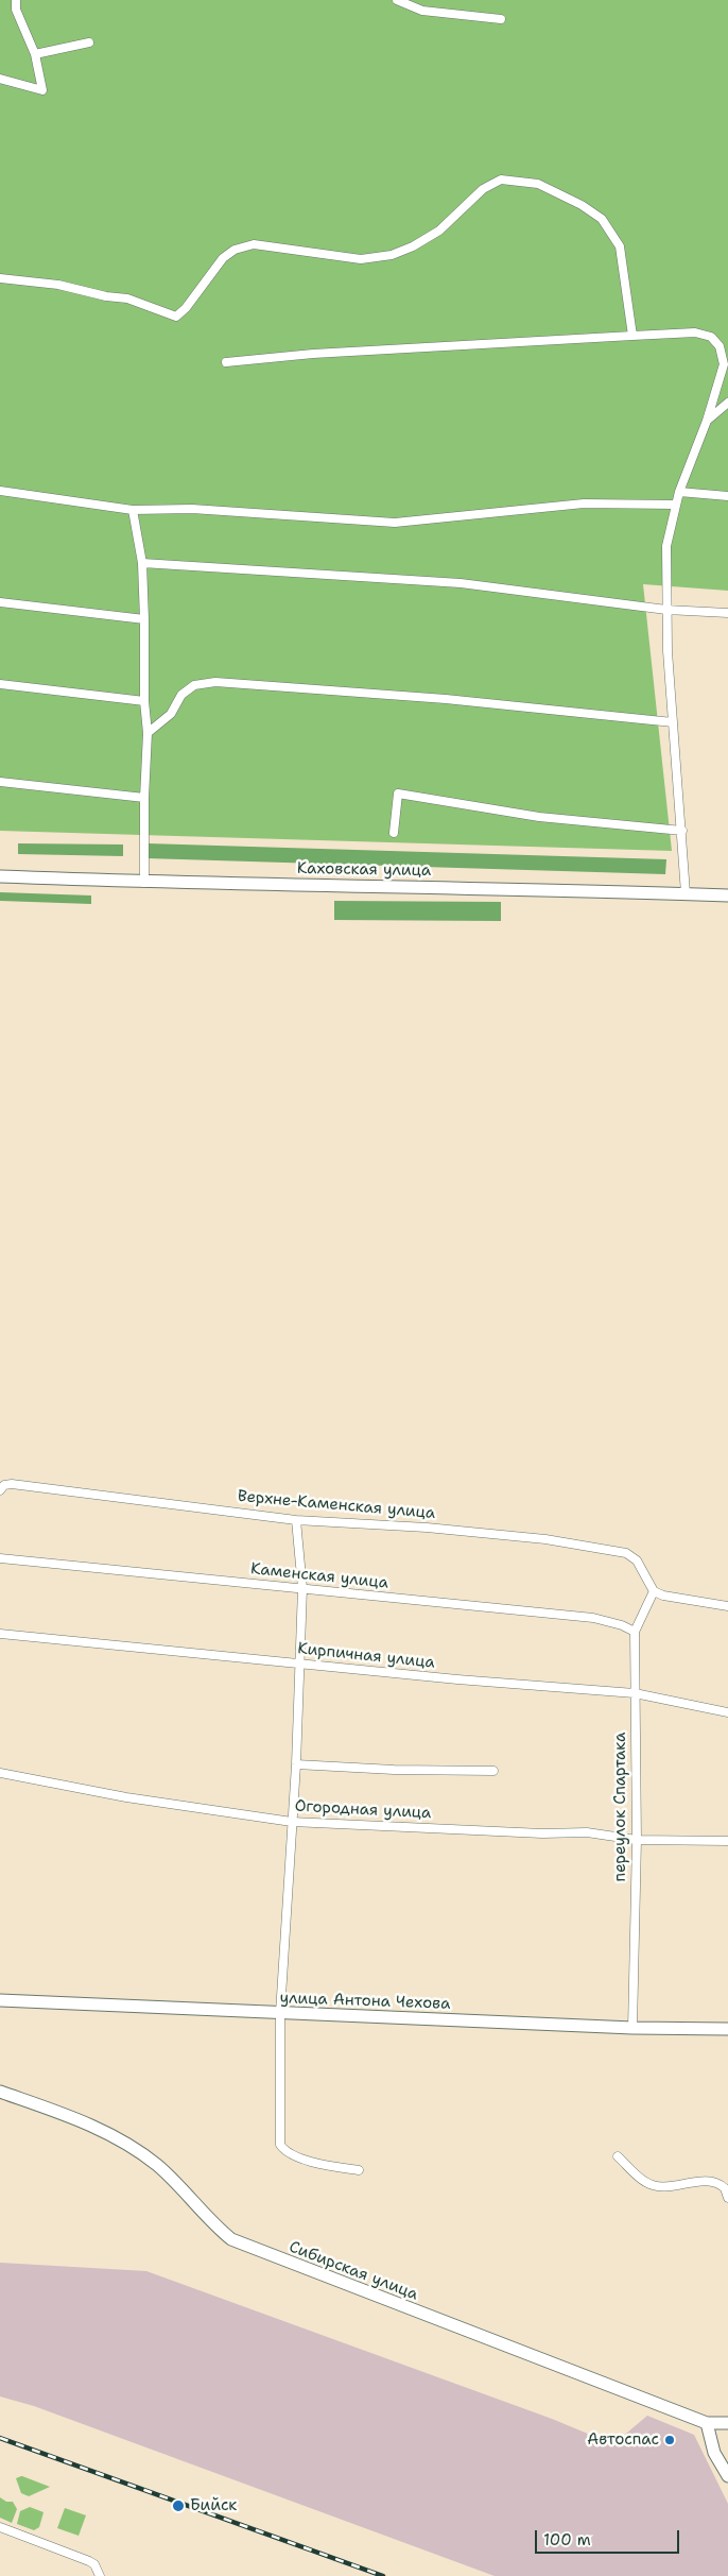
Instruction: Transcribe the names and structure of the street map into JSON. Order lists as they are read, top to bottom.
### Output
{
  "streets": {
    "street": [
      "Каховская улица",
      "Верхне-Каменская улица",
      "Каменская улица",
      "Кирпичная улица",
      "переулок Спартака",
      "Огородная улица",
      "улица Антона Чехова",
      "Сибирская улица"
    ]
  },
  "crossings": [
    ["Верхне-Каменская улица", "переулок Спартака"],
    ["Каменская улица", "переулок Спартака"],
    ["Кирпичная улица", "переулок Спартака"],
    ["переулок Спартака", "Огородная улица"],
    ["переулок Спартака", "улица Антона Чехова"]
  ],
  "places": ["Автоспас", "Бийск"],
  "scale_bar": "100 m"
}
